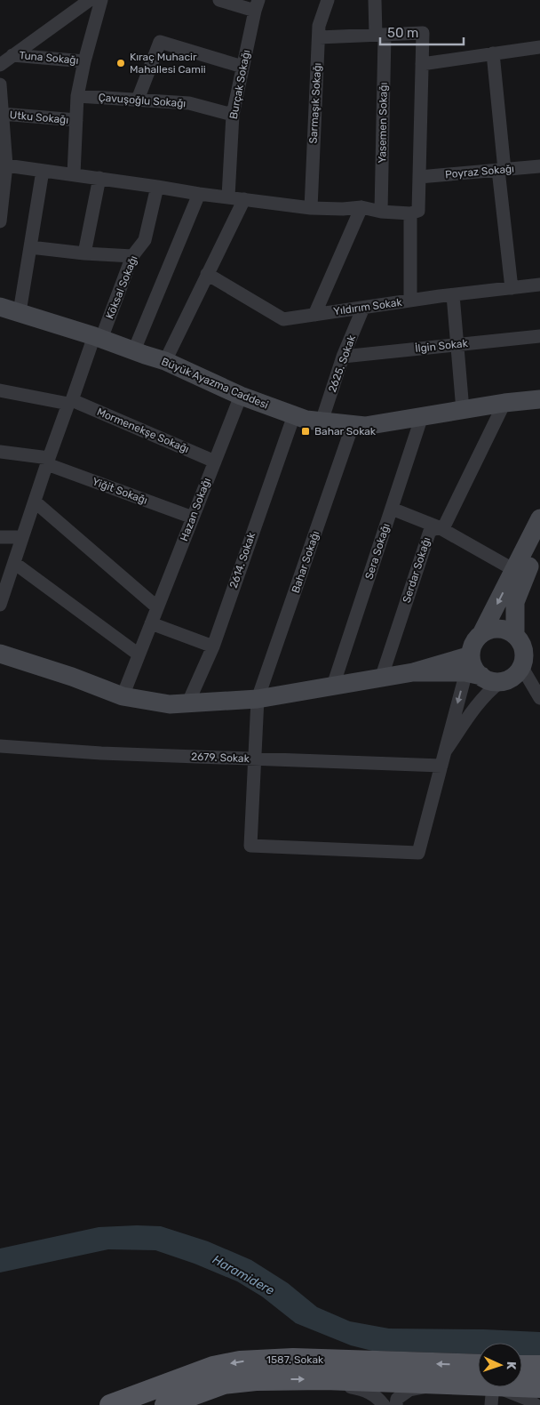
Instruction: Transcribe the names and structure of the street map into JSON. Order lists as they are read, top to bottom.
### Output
{
  "streets": {
    "main road": ["1587. Sokak"],
    "street": [
      "Tuna Sokağı",
      "Burçak Sokağı",
      "Çavuşoğlu Sokağı",
      "Sarmaşık Sokağı",
      "Utku Sokağı",
      "Yasemen Sokağı",
      "Poyraz Sokağı",
      "Köksal Sokağı",
      "Yıldırım Sokak",
      "İlgin Sokak",
      "2625. Sokak",
      "Büyük Ayazma Caddesi",
      "Mormenekşe Sokağı",
      "Yiğit Sokağı",
      "Hazan Sokağı",
      "Sera Sokağı",
      "2614. Sokak",
      "Bahar Sokağı",
      "Serdar Sokağı",
      "2679. Sokak"
    ]
  },
  "crossings": [
    ["Burçak Sokağı", "Çavuşoğlu Sokağı"],
    ["Köksal Sokağı", "Büyük Ayazma Caddesi"],
    ["Köksal Sokağı", "Mormenekşe Sokağı"],
    ["Köksal Sokağı", "Yiğit Sokağı"],
    ["Yıldırım Sokak", "2625. Sokak"],
    ["İlgin Sokak", "2625. Sokak"],
    ["2625. Sokak", "Büyük Ayazma Caddesi"],
    ["Büyük Ayazma Caddesi", "Hazan Sokağı"],
    ["Büyük Ayazma Caddesi", "Sera Sokağı"],
    ["Büyük Ayazma Caddesi", "2614. Sokak"],
    ["Büyük Ayazma Caddesi", "Bahar Sokağı"],
    ["Büyük Ayazma Caddesi", "Serdar Sokağı"],
    ["Mormenekşe Sokağı", "Hazan Sokağı"],
    ["Yiğit Sokağı", "Hazan Sokağı"],
    ["Bahar Sokağı", "2679. Sokak"]
  ],
  "water": ["Haramidere"],
  "places": {
    "other": ["Kıraç Muhacir Mahallesi Camii"],
    "transit": ["Bahar Sokak"]
  },
  "scale_bar": "50 m",
  "north": "right"
}
